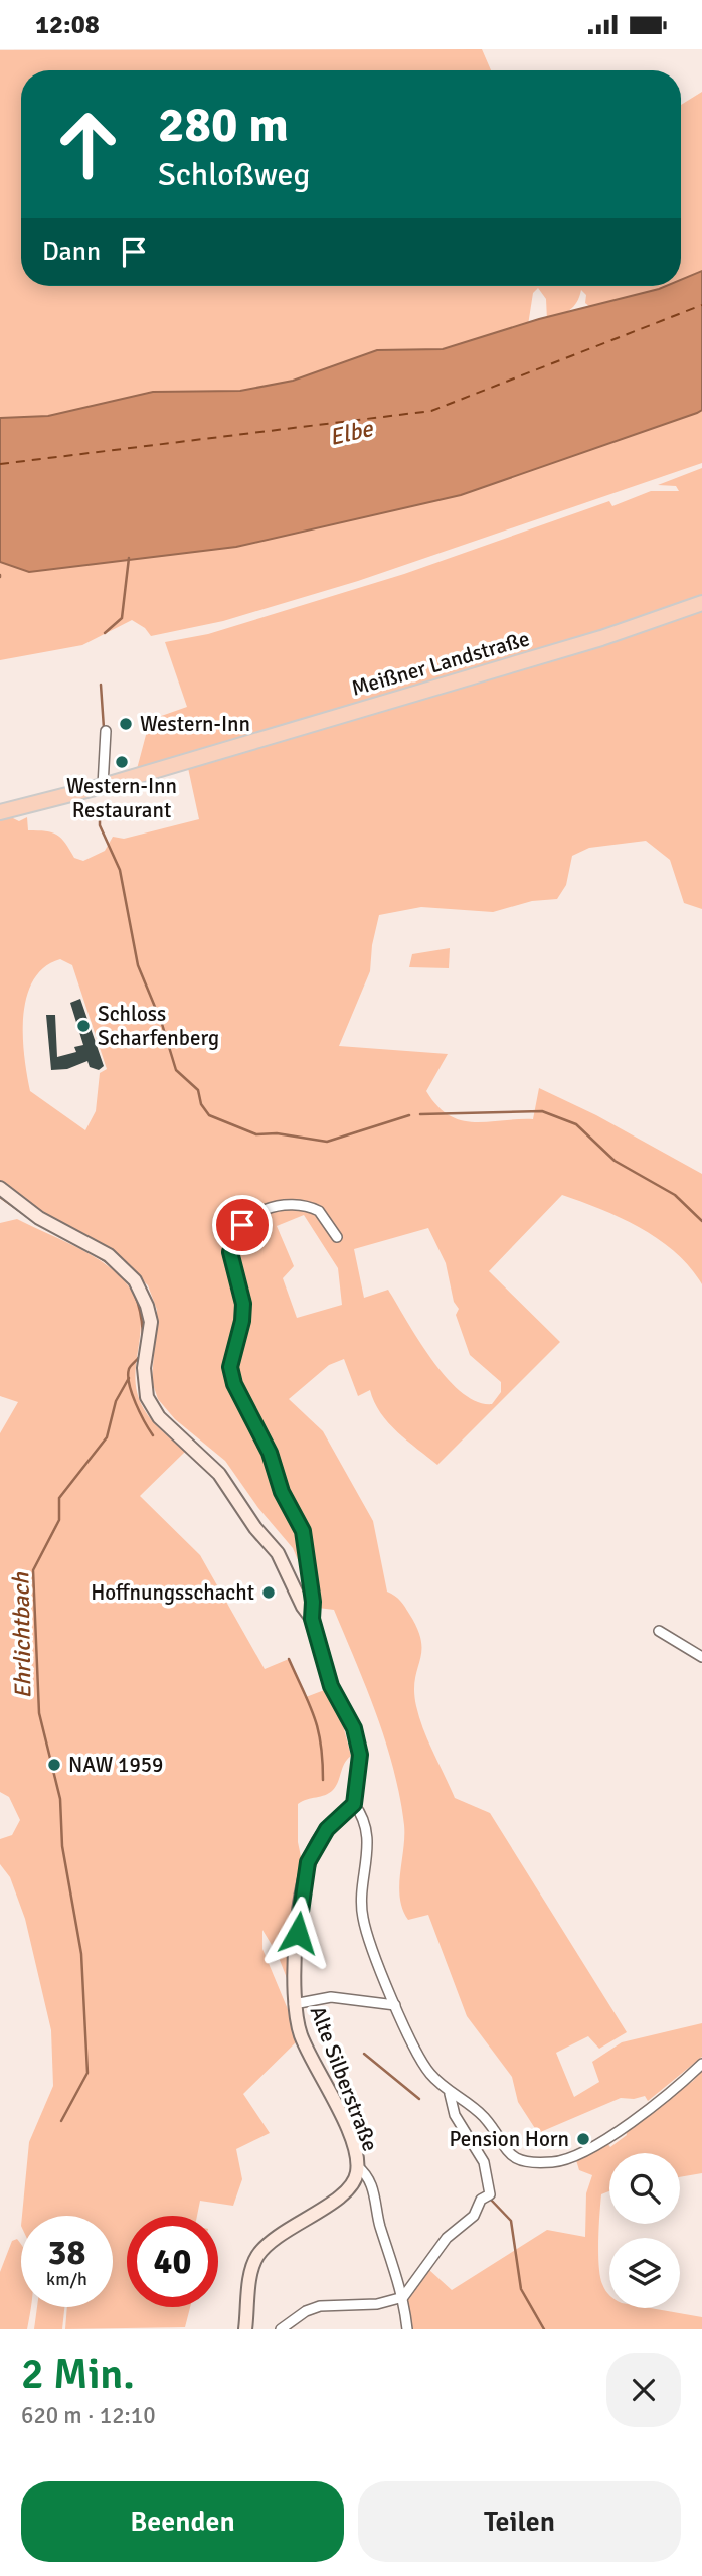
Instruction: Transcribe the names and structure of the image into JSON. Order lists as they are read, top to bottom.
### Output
{
  "streets": {
    "main road": ["Meißner Landstraße"],
    "street": ["Alte Silberstraße"]
  },
  "water": ["Elbe", "Ehrlichtbach"],
  "places": [
    "Western-Inn",
    "Western-Inn Restaurant",
    "Schloss Scharfenberg",
    "Hoffnungsschacht",
    "NAW 1959",
    "Pension Horn"
  ],
  "page": {
    "status": "12:08",
    "turn": ["280 m", "Schloßweg"],
    "then": "Dann",
    "speed": "38 km/h",
    "limit": "40",
    "heading": ["2 Min.", "620 m · 12:10"],
    "buttons": ["Beenden", "Teilen"]
  }
}
